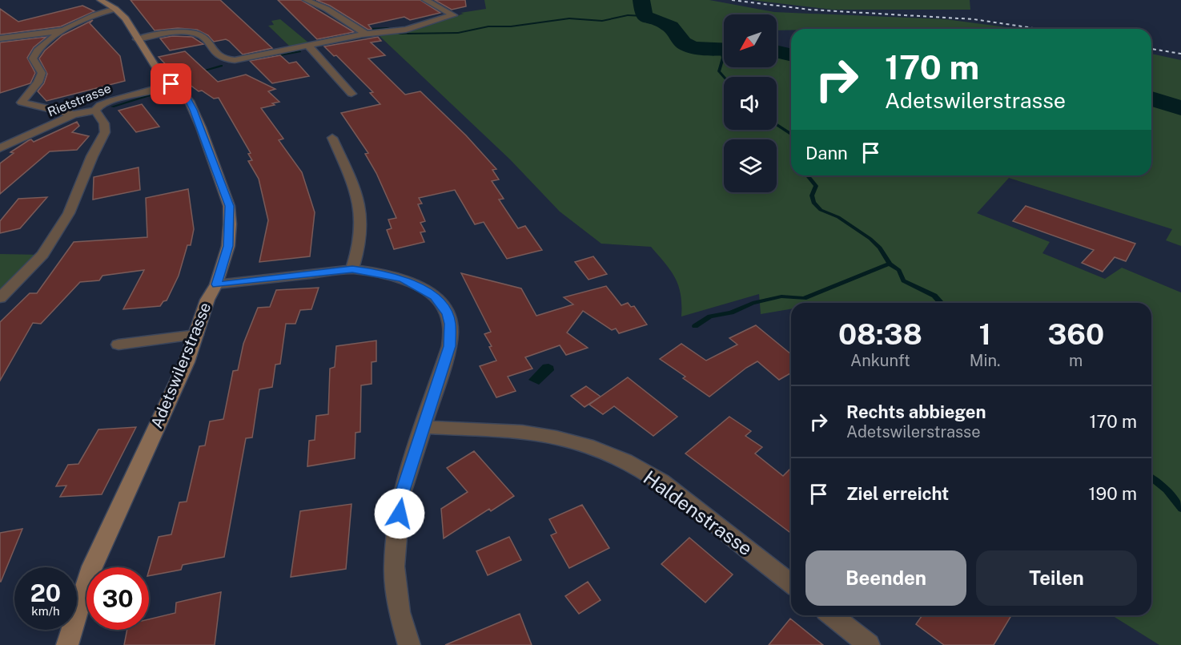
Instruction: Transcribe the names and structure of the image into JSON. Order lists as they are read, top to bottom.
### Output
{
  "streets": {
    "street": ["Rietstrasse", "Adetswilerstrasse", "Haldenstrasse"]
  },
  "crossings": [
    ["Rietstrasse", "Adetswilerstrasse"]
  ],
  "north": "bottom left",
  "page": {
    "turn": ["170 m", "Adetswilerstrasse"],
    "then": "Dann",
    "eta": [
      "08:38",
      "Ankunft",
      "1",
      "Min.",
      "360",
      "m"
    ],
    "list": [
      {
        "name": "Rechts abbiegen",
        "note": "Adetswilerstrasse",
        "value": "170 m"
      },
      {
        "name": "Ziel erreicht",
        "value": "190 m"
      }
    ],
    "buttons": ["Beenden", "Teilen"],
    "speed": "20 km/h",
    "limit": "30"
  }
}
